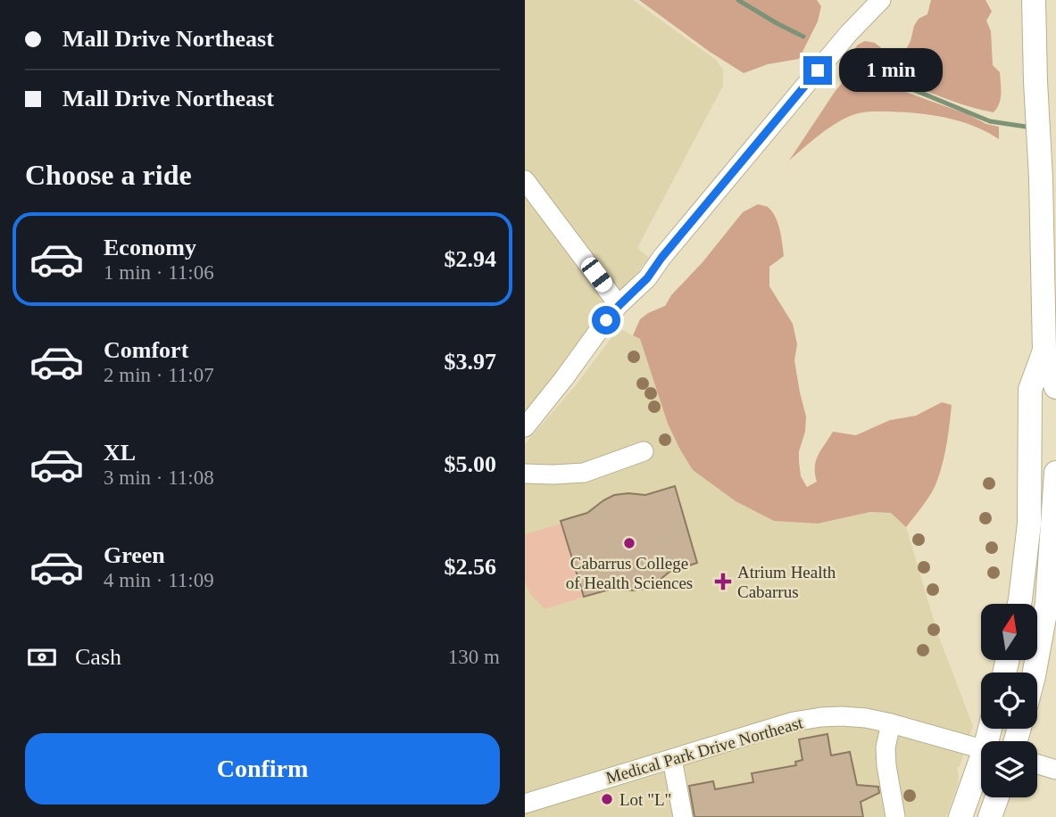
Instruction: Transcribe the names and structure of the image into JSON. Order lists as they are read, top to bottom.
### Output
{
  "streets": {
    "street": ["Medical Park Drive Northeast"]
  },
  "places": {
    "other": ["Cabarrus College of Health Sciences", "Lot \"L\""],
    "health": ["Atrium Health Cabarrus"]
  },
  "north": "top",
  "page": {
    "banner": ["Mall Drive Northeast", "Mall Drive Northeast"],
    "bubble": "1 min",
    "heading": "Choose a ride",
    "list": [
      {
        "name": "Economy",
        "note": "1 min · 11:06",
        "value": "$2.94"
      },
      {
        "name": "Comfort",
        "note": "2 min · 11:07",
        "value": "$3.97"
      },
      {
        "name": "XL",
        "note": "3 min · 11:08",
        "value": "$5.00"
      },
      {
        "name": "Green",
        "note": "4 min · 11:09",
        "value": "$2.56"
      }
    ],
    "pay": ["Cash", "130 m"],
    "buttons": "Confirm"
  }
}
